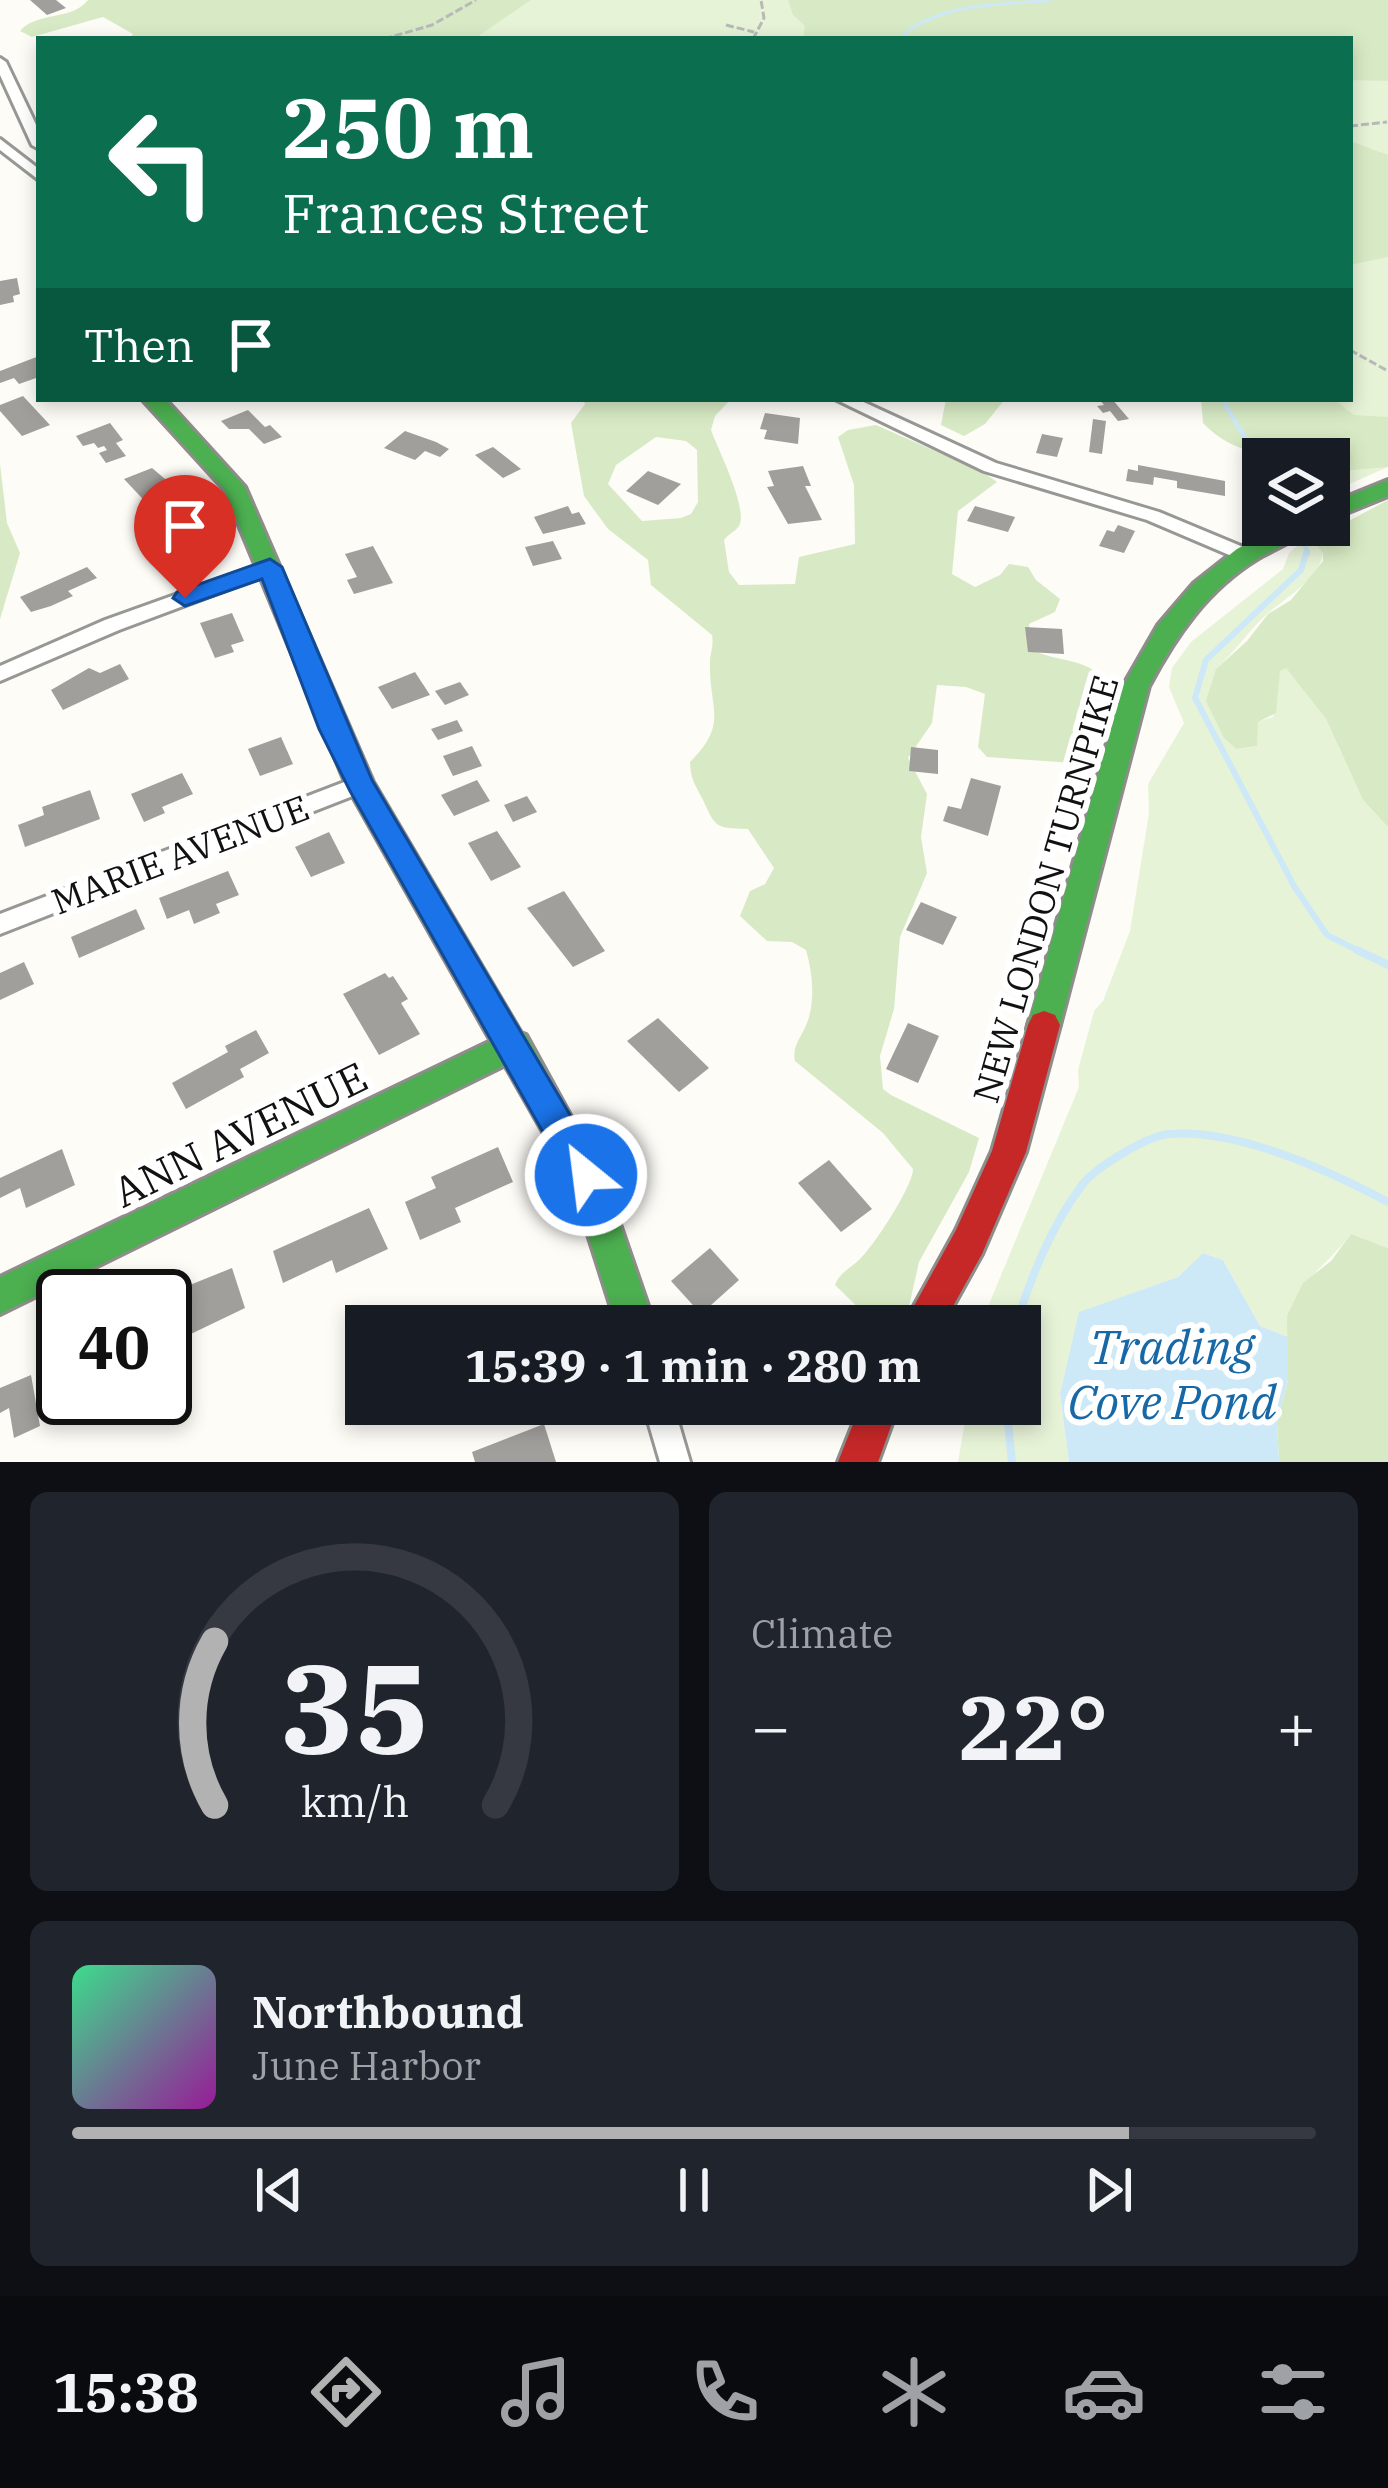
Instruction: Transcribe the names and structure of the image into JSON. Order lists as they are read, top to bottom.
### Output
{
  "streets": {
    "street": ["MARIE AVENUE", "NEW LONDON TURNPIKE", "ANN AVENUE"]
  },
  "water": ["Trading Cove Pond"],
  "page": {
    "turn": ["250 m", "Frances Street"],
    "then": "Then",
    "limit": "40",
    "trip": "15:39 · 1 min · 280 m",
    "tile": "Climate",
    "heat": ["−", "22°", "+"],
    "song": ["Northbound", "June Harbor"],
    "tabs": "15:38",
    "gauge": ["35", "km/h"]
  }
}
